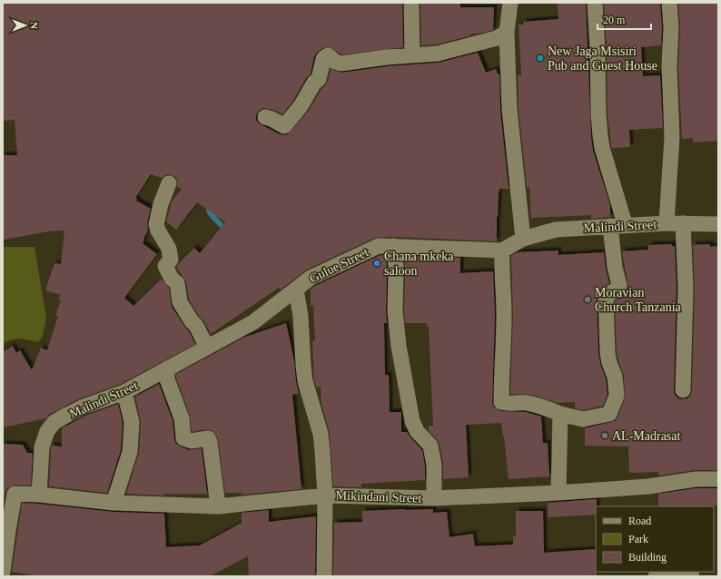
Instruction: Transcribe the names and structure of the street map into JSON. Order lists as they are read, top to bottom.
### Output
{
  "streets": {
    "street": ["Malindi Street", "Gulue Street", "Mikindani Street"]
  },
  "crossings": [
    ["Malindi Street", "Gulue Street"],
    ["Malindi Street", "Mikindani Street"]
  ],
  "places": [
    "New Jaga Msisiri Pub and Guest House",
    "Chana mkeka saloon",
    "Moravian Church Tanzania",
    "AL-Madrasat"
  ],
  "legend": ["Road", "Park", "Building"],
  "scale_bar": "20 m",
  "north": "right"
}
